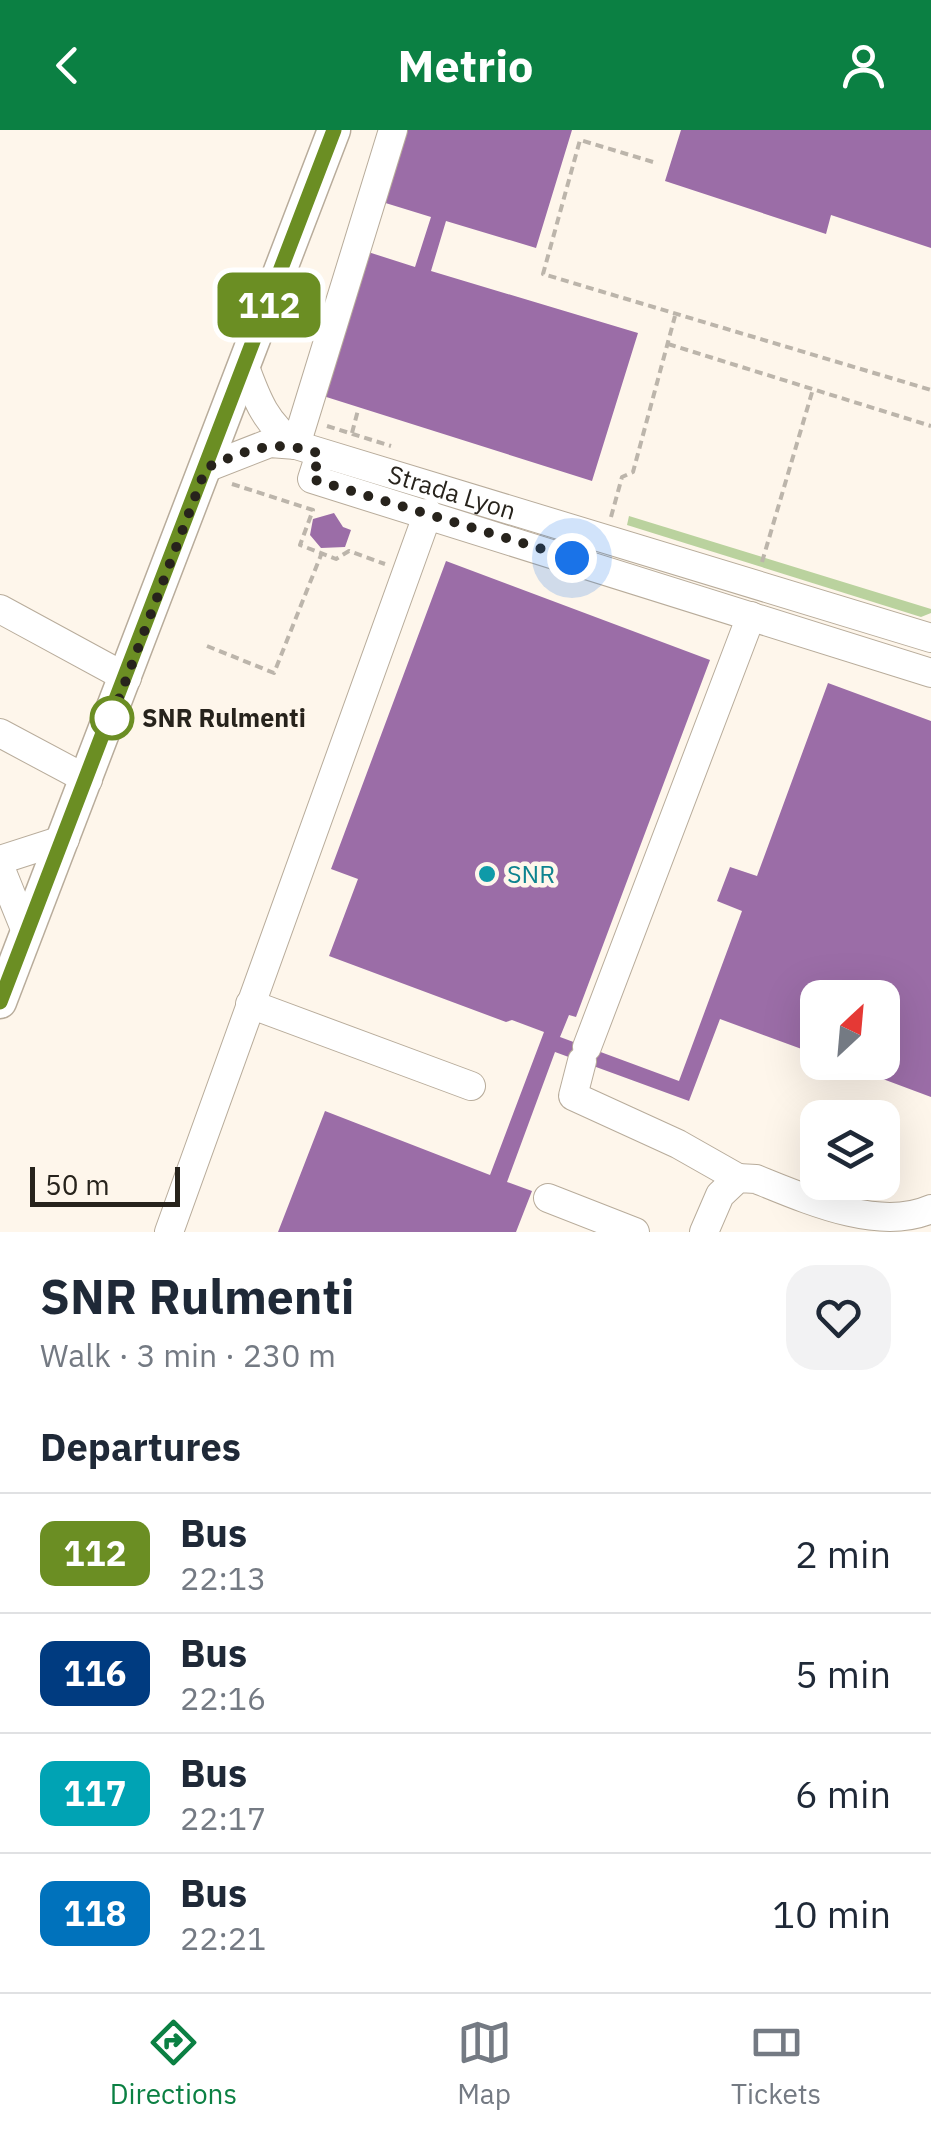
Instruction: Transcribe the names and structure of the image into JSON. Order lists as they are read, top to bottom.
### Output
{
  "streets": {
    "street": ["Strada Lyon"]
  },
  "places": ["SNR Rulmenti", "SNR"],
  "lines": ["bus line 112"],
  "scale_bar": "50 m",
  "north": "top right",
  "page": {
    "header": "Metrio",
    "on_map": "112",
    "scale": "50 m",
    "heading": [
      ["SNR Rulmenti", "Walk · 3 min · 230 m"],
      "Departures"
    ],
    "list": [
      {
        "mark": "112",
        "name": "Bus",
        "note": "22:13",
        "value": "2 min"
      },
      {
        "mark": "116",
        "name": "Bus",
        "note": "22:16",
        "value": "5 min"
      },
      {
        "mark": "117",
        "name": "Bus",
        "note": "22:17",
        "value": "6 min"
      },
      {
        "mark": "118",
        "name": "Bus",
        "note": "22:21",
        "value": "10 min"
      }
    ],
    "tabs": ["Directions", "Map", "Tickets"]
  }
}
